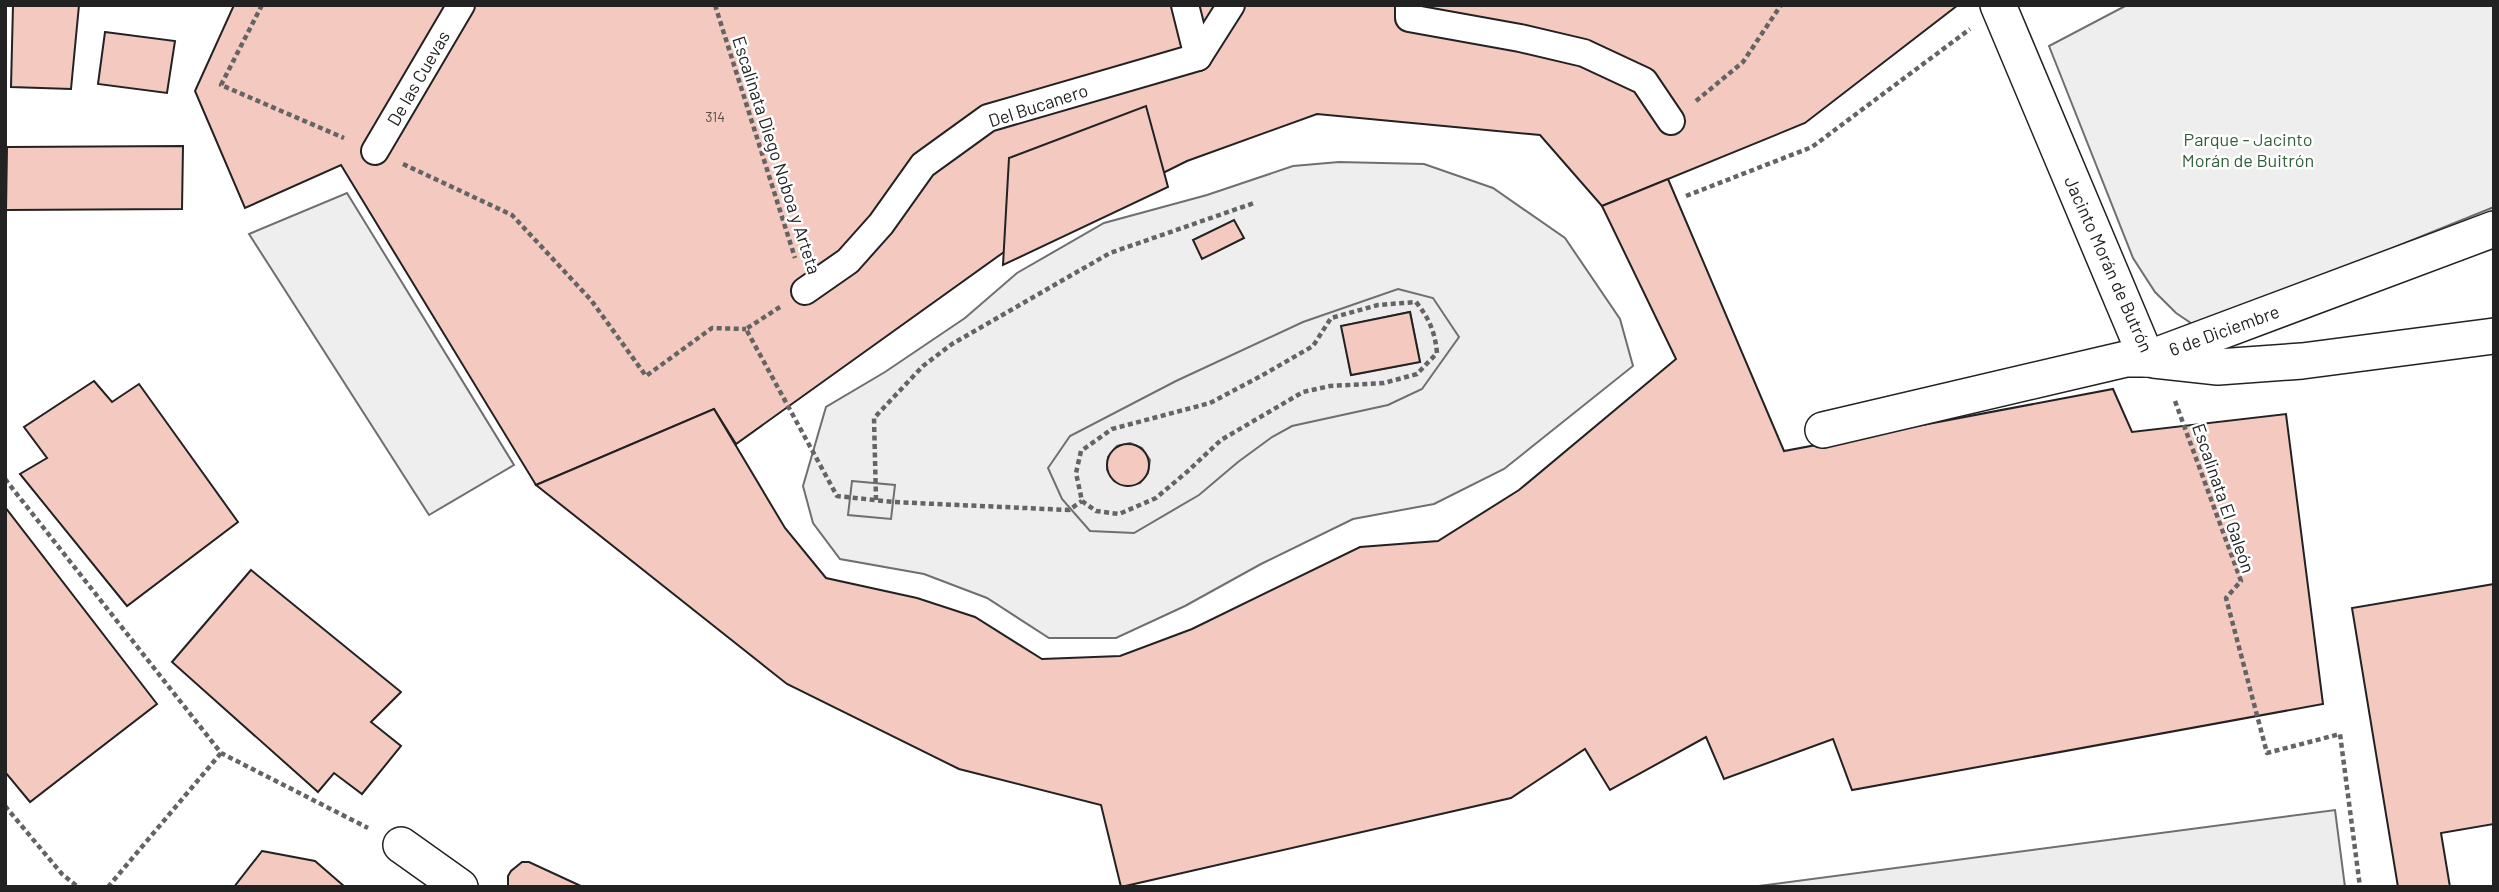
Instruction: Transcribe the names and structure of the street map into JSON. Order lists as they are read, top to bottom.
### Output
{
  "streets": {
    "street": [
      "De las Cuevas",
      "Del Bucanero",
      "Jacinto Morán de Butrón",
      "6 de Diciembre"
    ],
    "path": ["Escalinata Diego Noboa y Arteta", "Escalinata El Galeón"]
  },
  "crossings": [
    ["Del Bucanero", "Escalinata Diego Noboa y Arteta"],
    ["Jacinto Morán de Butrón", "6 de Diciembre"],
    ["Jacinto Morán de Butrón", "Escalinata El Galeón"],
    ["6 de Diciembre", "Escalinata El Galeón"]
  ],
  "parks": ["Parque - Jacinto Morán de Buitrón"],
  "house_numbers": ["314"]
}
